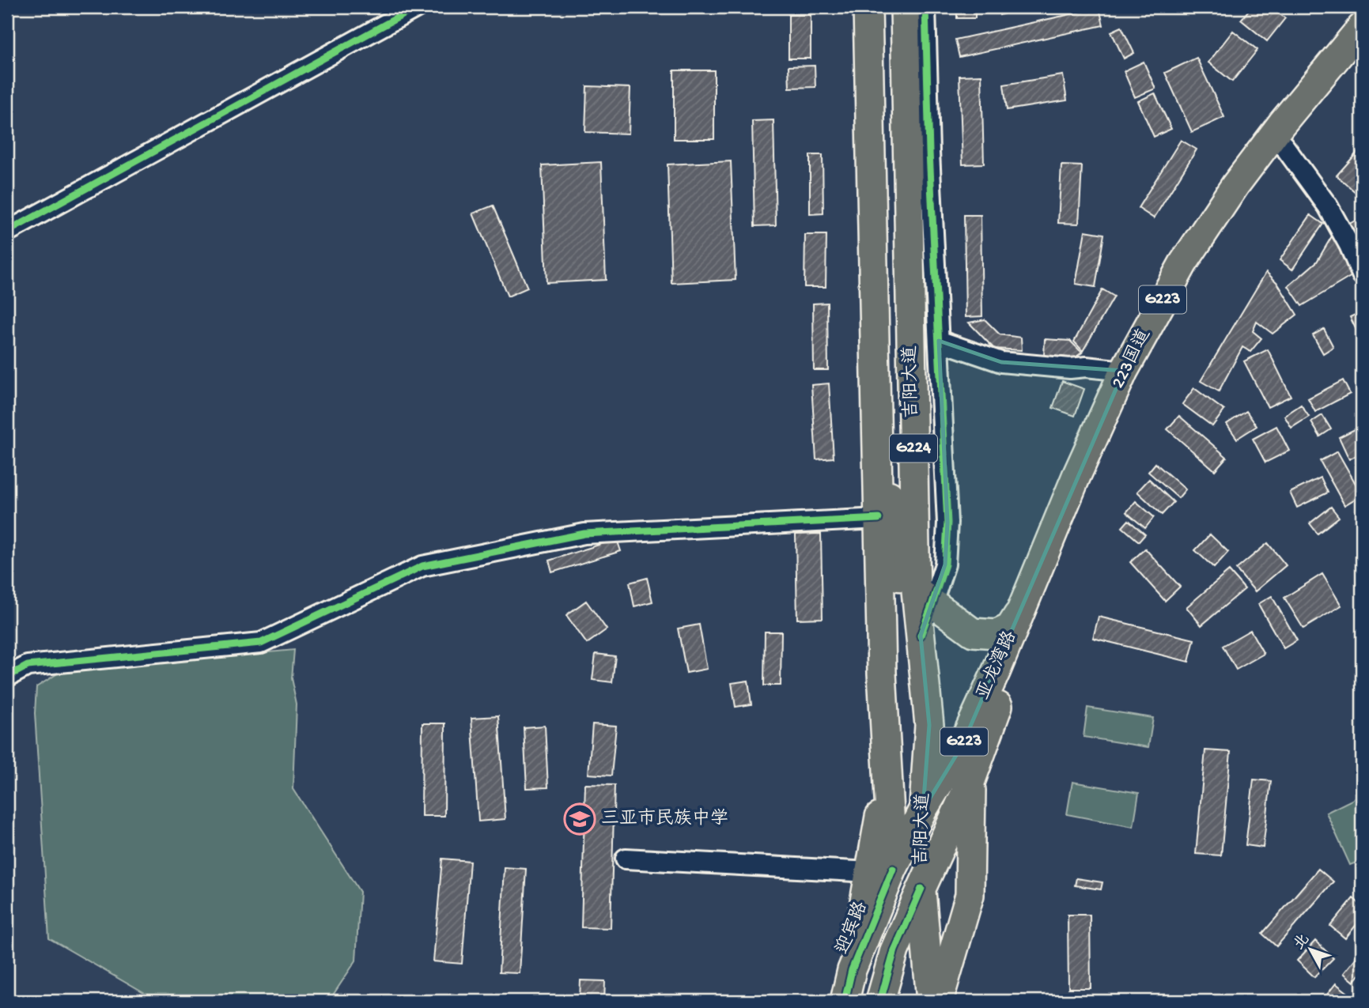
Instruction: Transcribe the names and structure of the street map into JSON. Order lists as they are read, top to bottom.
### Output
{
  "streets": {
    "highway": [
      "G223",
      "223国道",
      "吉阳大道",
      "G224",
      "亚龙湾路",
      "迎宾路"
    ]
  },
  "crossings": [
    ["G223", "吉阳大道"],
    ["G223", "G224"],
    ["G223", "亚龙湾路"],
    ["223国道", "亚龙湾路"],
    ["吉阳大道", "G224"],
    ["吉阳大道", "亚龙湾路"],
    ["吉阳大道", "迎宾路"],
    ["G224", "亚龙湾路"],
    ["G224", "迎宾路"],
    ["亚龙湾路", "迎宾路"]
  ],
  "places": {
    "school or university": ["三亚市民族中学"]
  },
  "north": "top left"
}
